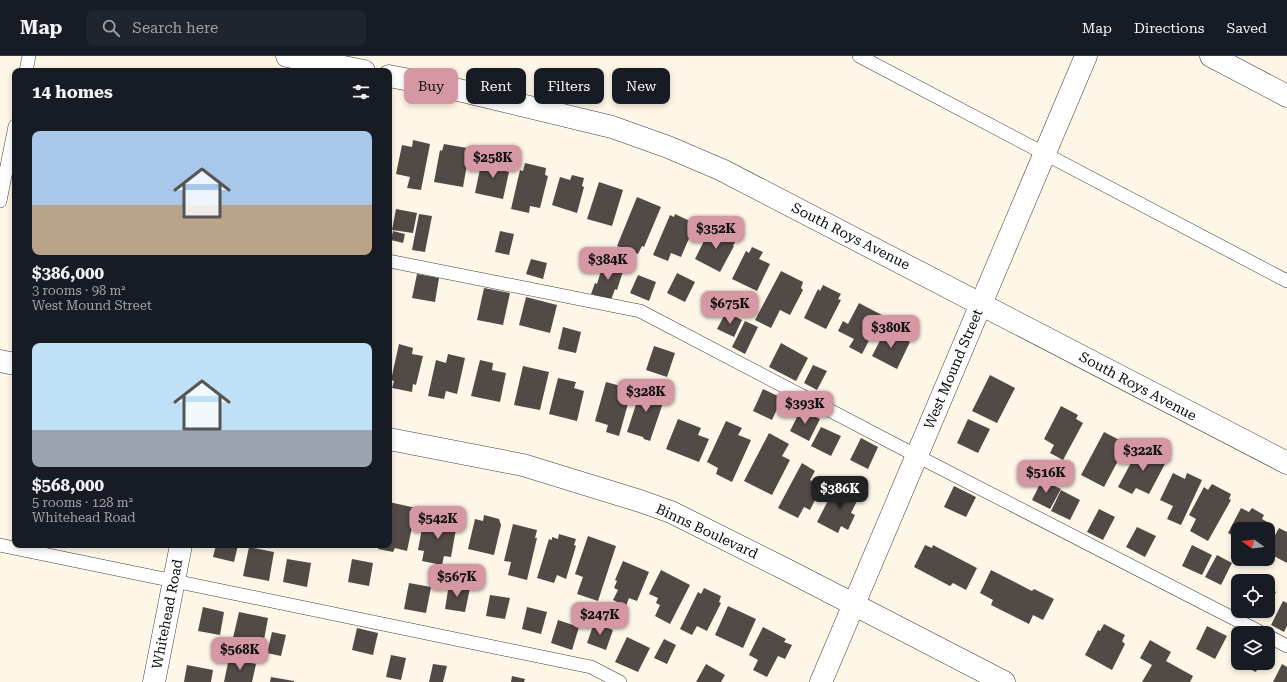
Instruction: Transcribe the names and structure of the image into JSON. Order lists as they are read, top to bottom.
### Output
{
  "streets": {
    "street": [
      "South Roys Avenue",
      "West Mound Street",
      "Binns Boulevard",
      "Whitehead Road"
    ]
  },
  "crossings": [
    ["South Roys Avenue", "West Mound Street"],
    ["West Mound Street", "Binns Boulevard"]
  ],
  "north": "left",
  "page": {
    "header": "Map",
    "search": "Search here",
    "nav": ["Map", "Directions", "Saved"],
    "chip": [
      "Buy",
      "Rent",
      "Filters",
      "New"
    ],
    "heading": "14 homes",
    "list": [
      {
        "name": "$386,000",
        "note": "3 rooms · 98 m² · West Mound Street"
      },
      {
        "name": "$568,000",
        "note": "5 rooms · 128 m² · Whitehead Road"
      }
    ],
    "price": [
      "$258K",
      "$352K",
      "$384K",
      "$675K",
      "$380K",
      "$328K",
      "$393K",
      "$322K",
      "$516K",
      "$386K",
      "$542K",
      "$567K",
      "$247K",
      "$568K"
    ]
  }
}
